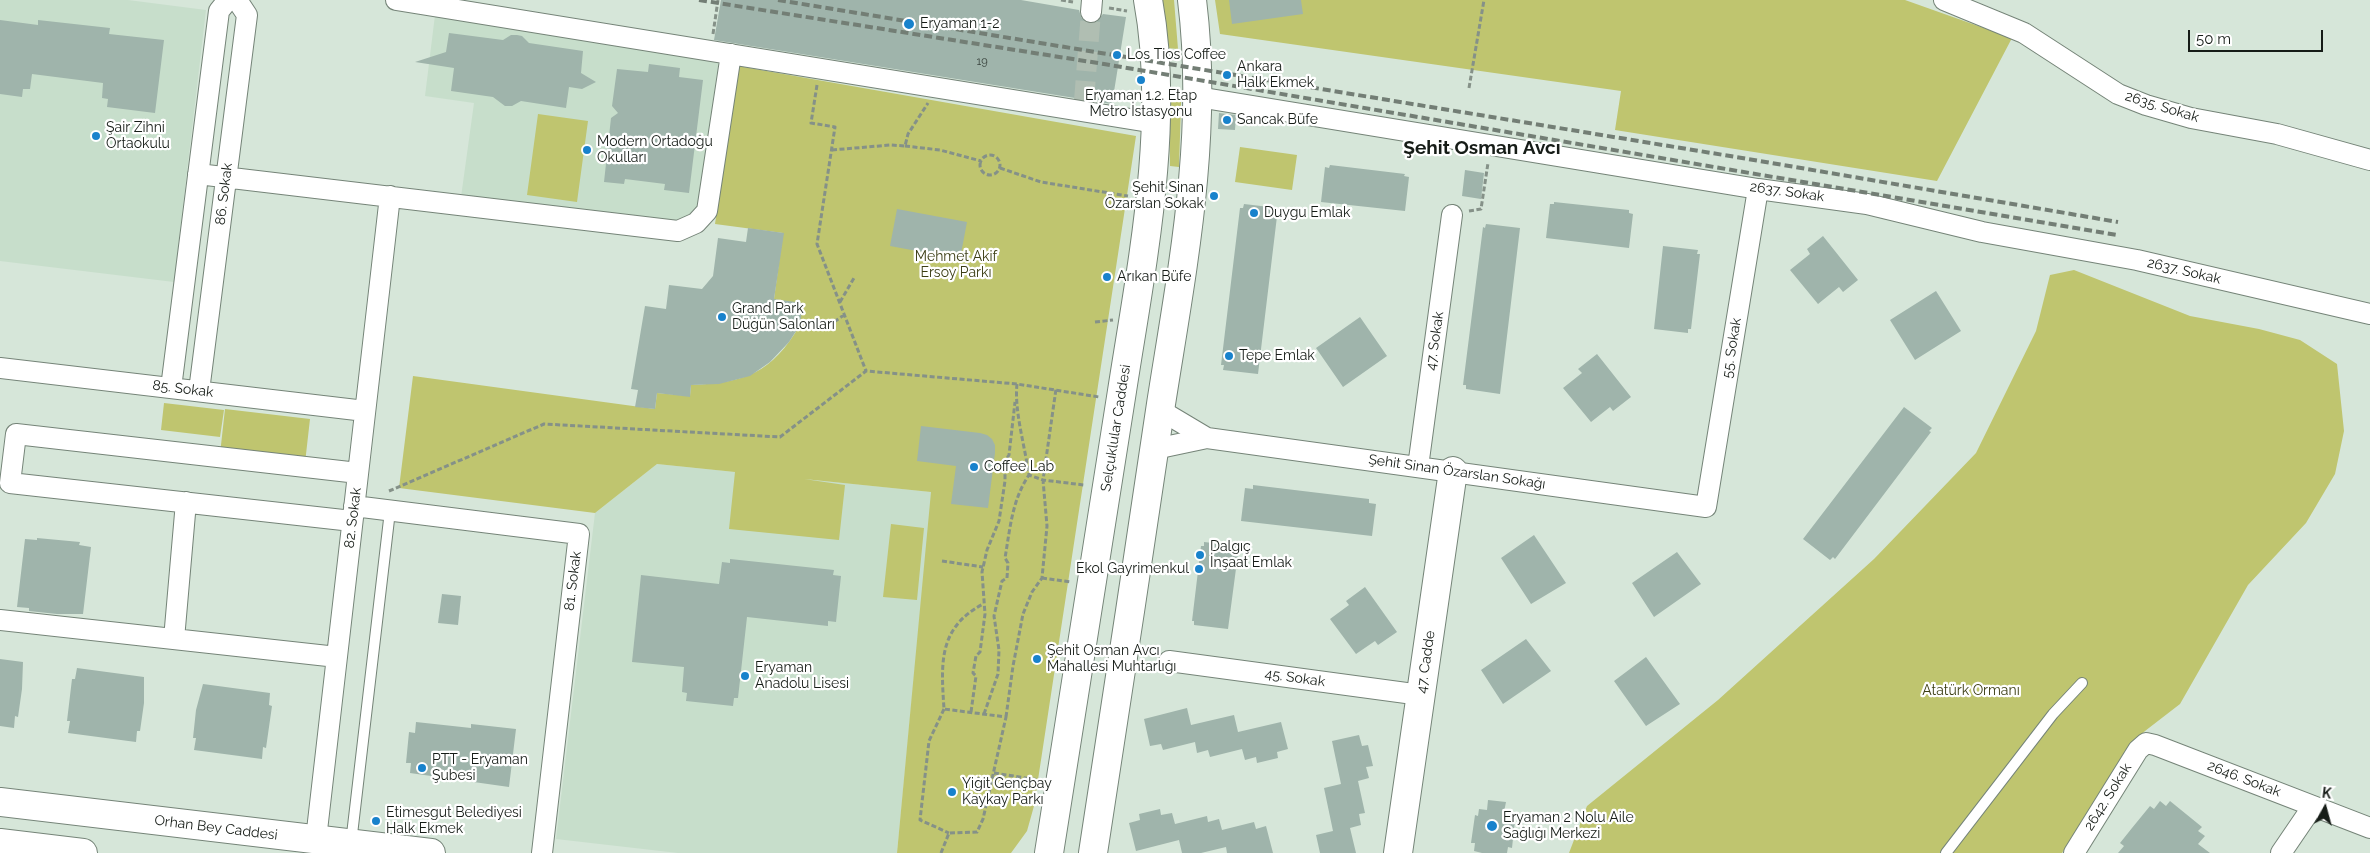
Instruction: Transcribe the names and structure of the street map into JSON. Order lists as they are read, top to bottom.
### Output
{
  "streets": {
    "main road": ["Selçuklular Caddesi", "47. Cadde", "Orhan Bey Caddesi"],
    "street": [
      "2635. Sokak",
      "2637. Sokak",
      "86. Sokak",
      "47. Sokak",
      "55. Sokak",
      "85. Sokak",
      "Şehit Sinan Özarslan Sokağı",
      "82. Sokak",
      "81. Sokak",
      "45. Sokak",
      "2646. Sokak",
      "2642. Sokak"
    ]
  },
  "crossings": [
    ["2637. Sokak", "55. Sokak"],
    ["86. Sokak", "85. Sokak"],
    ["47. Sokak", "Şehit Sinan Özarslan Sokağı"],
    ["55. Sokak", "Şehit Sinan Özarslan Sokağı"],
    ["85. Sokak", "82. Sokak"],
    ["Şehit Sinan Özarslan Sokağı", "47. Cadde"],
    ["82. Sokak", "81. Sokak"],
    ["82. Sokak", "Orhan Bey Caddesi"],
    ["47. Cadde", "45. Sokak"],
    ["2646. Sokak", "2642. Sokak"]
  ],
  "districts": ["Şehit Osman Avcı"],
  "parks": ["Mehmet Akif Ersoy Parkı", "Atatürk Ormanı"],
  "places": [
    "Eryaman 1-2",
    "Los Tios Coffee",
    "Ankara Halk Ekmek",
    "Eryaman 1.2. Etap Metro İstasyonu",
    "Sancak Büfe",
    "Şair Zihni Ortaokulu",
    "Modern Ortadoğu Okulları",
    "Şehit Sinan Özarslan Sokak",
    "Duygu Emlak",
    "Arıkan Büfe",
    "Grand Park Düğün Salonları",
    "Tepe Emlak",
    "Coffee Lab",
    "Dalgıç İnşaat Emlak",
    "Ekol Gayrimenkul",
    "Şehit Osman Avcı Mahallesi Muhtarlığı",
    "Eryaman Anadolu Lisesi",
    "PTT - Eryaman Şubesi",
    "Yiğit Gençbay Kaykay Parkı",
    "Etimesgut Belediyesi Halk Ekmek",
    "Eryaman 2 Nolu Aile Sağlığı Merkezi"
  ],
  "house_numbers": ["19"],
  "scale_bar": "50 m",
  "north": "top"
}
